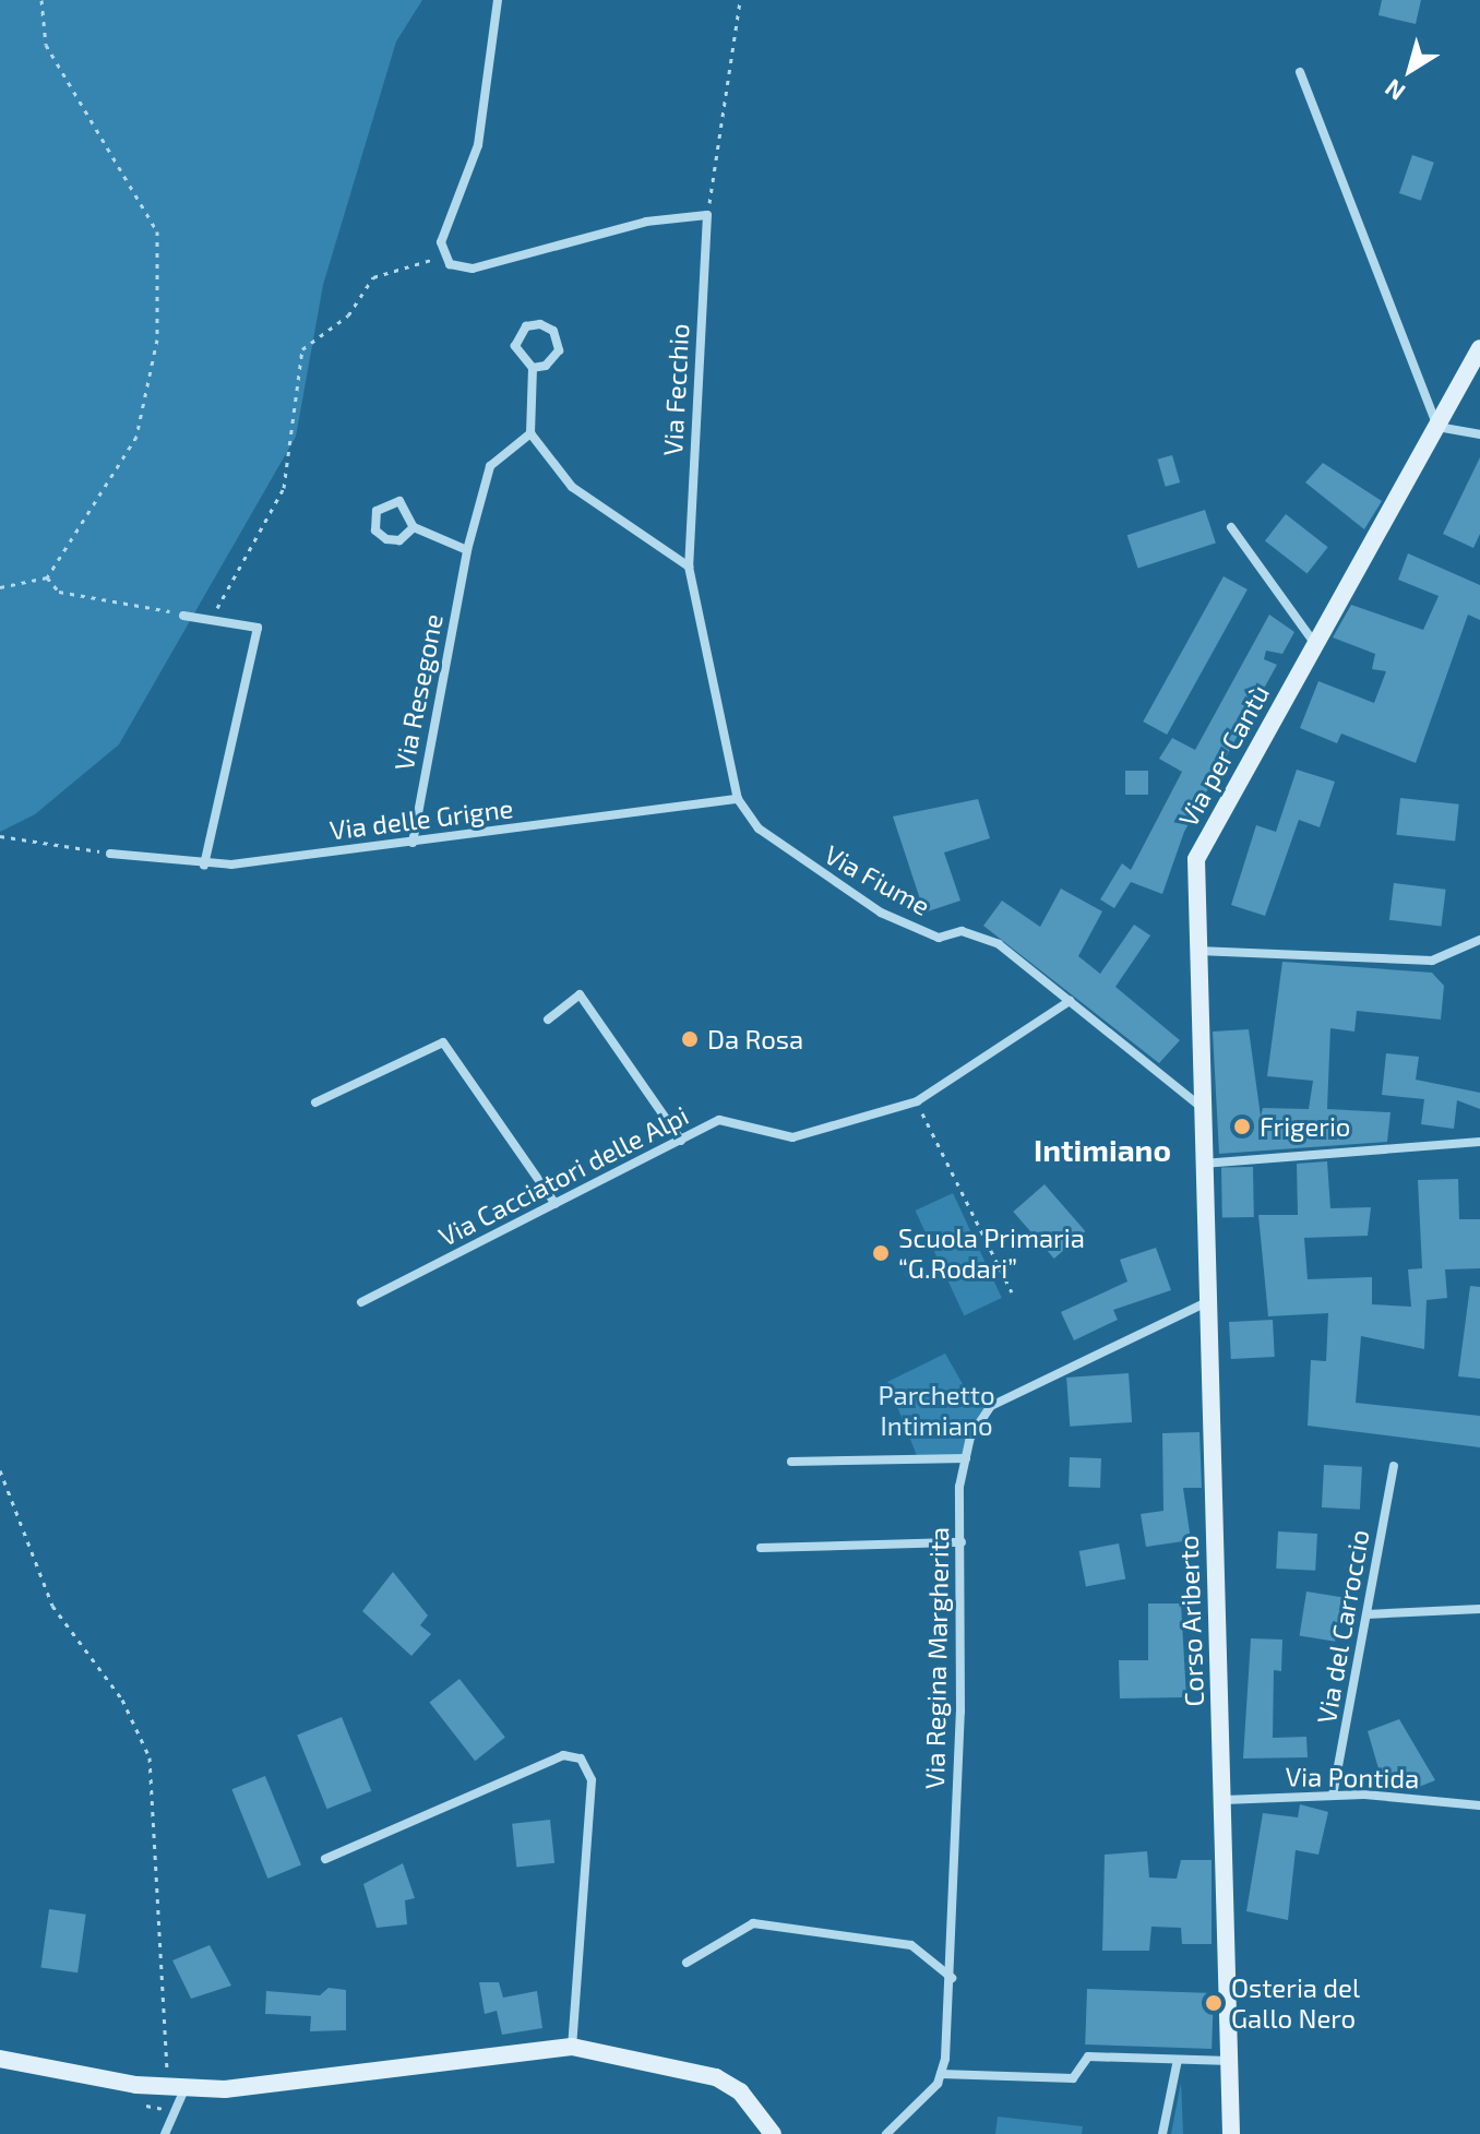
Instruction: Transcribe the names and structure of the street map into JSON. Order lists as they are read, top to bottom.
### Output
{
  "streets": {
    "street": [
      "Via Fecchio",
      "Via Resegone",
      "Via per Cantù",
      "Via delle Grigne",
      "Via Fiume",
      "Via Cacciatori delle Alpi",
      "Corso Ariberto",
      "Via del Carroccio",
      "Via Regina Margherita",
      "Via Pontida"
    ]
  },
  "crossings": [
    ["Via Fecchio", "Via Fiume"],
    ["Via Resegone", "Via delle Grigne"],
    ["Via per Cantù", "Via Fiume"],
    ["Via per Cantù", "Corso Ariberto"],
    ["Via delle Grigne", "Via Fiume"],
    ["Via Fiume", "Via Cacciatori delle Alpi"],
    ["Via Fiume", "Corso Ariberto"],
    ["Corso Ariberto", "Via Regina Margherita"],
    ["Corso Ariberto", "Via Pontida"],
    ["Via del Carroccio", "Via Pontida"]
  ],
  "districts": ["Intimiano"],
  "parks": ["Parchetto Intimiano"],
  "places": [
    "Da Rosa",
    "Frigerio",
    "Scuola Primaria “G.Rodari”",
    "Osteria del Gallo Nero"
  ],
  "north": "bottom left"
}
